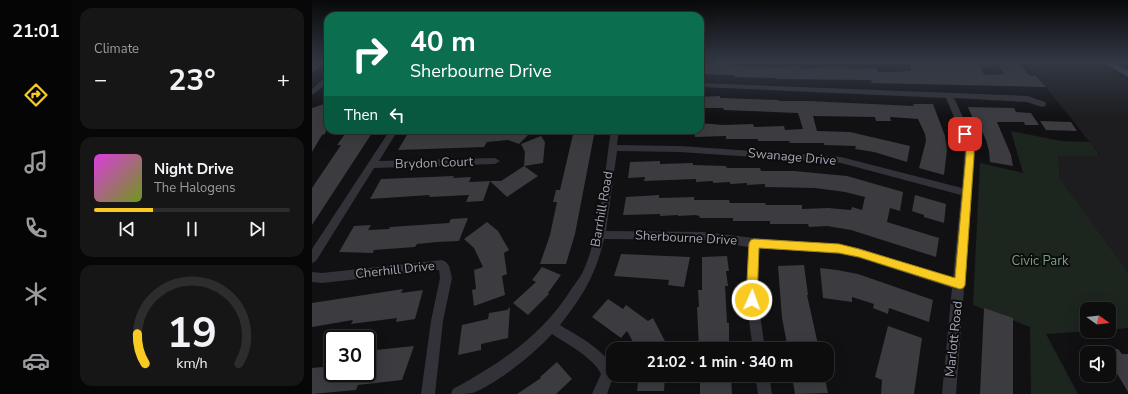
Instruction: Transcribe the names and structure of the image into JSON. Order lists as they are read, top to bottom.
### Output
{
  "streets": {
    "street": [
      "Swanage Drive",
      "Brydon Court",
      "Barrhill Road",
      "Sherbourne Drive",
      "Cherhill Drive",
      "Marlott Road"
    ]
  },
  "crossings": [
    ["Swanage Drive", "Barrhill Road"],
    ["Swanage Drive", "Marlott Road"],
    ["Barrhill Road", "Sherbourne Drive"],
    ["Sherbourne Drive", "Marlott Road"]
  ],
  "parks": ["Civic Park"],
  "north": "right",
  "page": {
    "tabs": "21:01",
    "tile": "Climate",
    "turn": ["40 m", "Sherbourne Drive"],
    "heat": ["−", "23°", "+"],
    "then": "Then",
    "song": ["Night Drive", "The Halogens"],
    "limit": "30",
    "trip": "21:02 · 1 min · 340 m",
    "gauge": ["19", "km/h"]
  }
}
